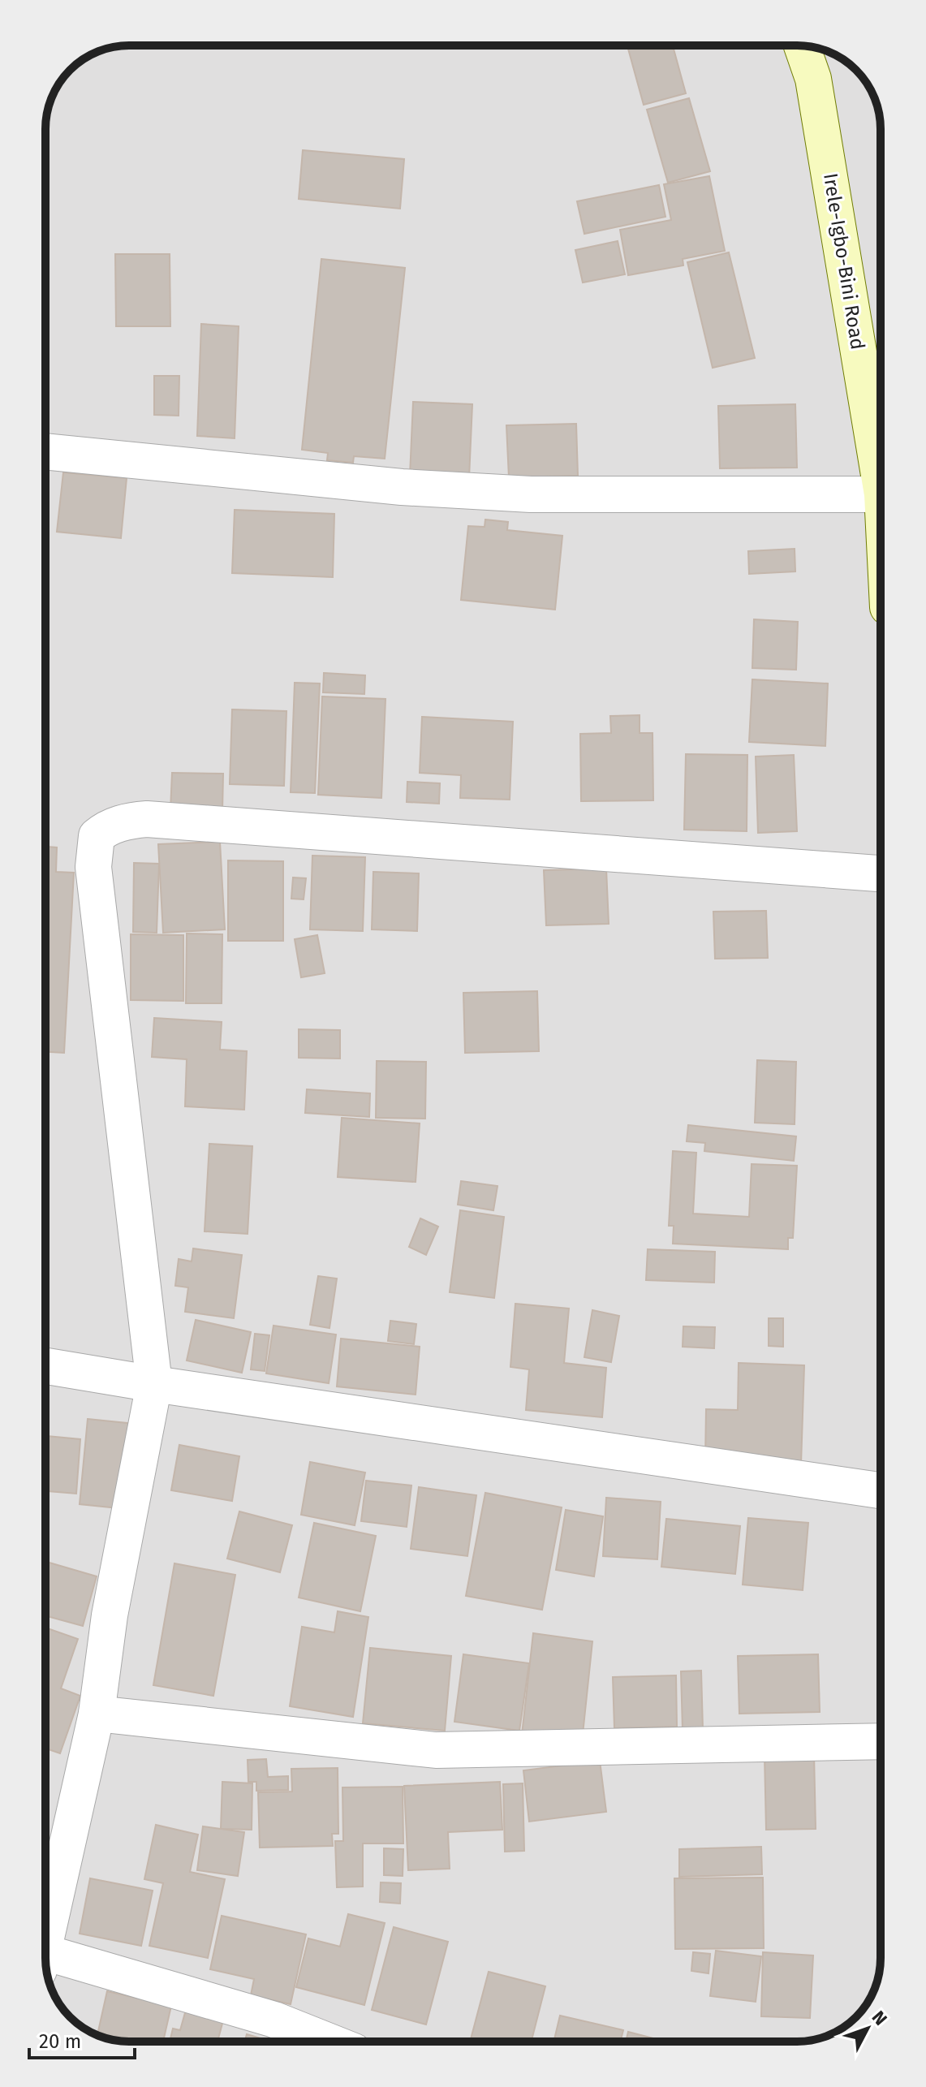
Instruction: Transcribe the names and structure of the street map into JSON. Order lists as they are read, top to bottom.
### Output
{
  "streets": {
    "street": ["Irele-Igbo-Bini Road"]
  },
  "scale_bar": "20 m",
  "north": "top right"
}
